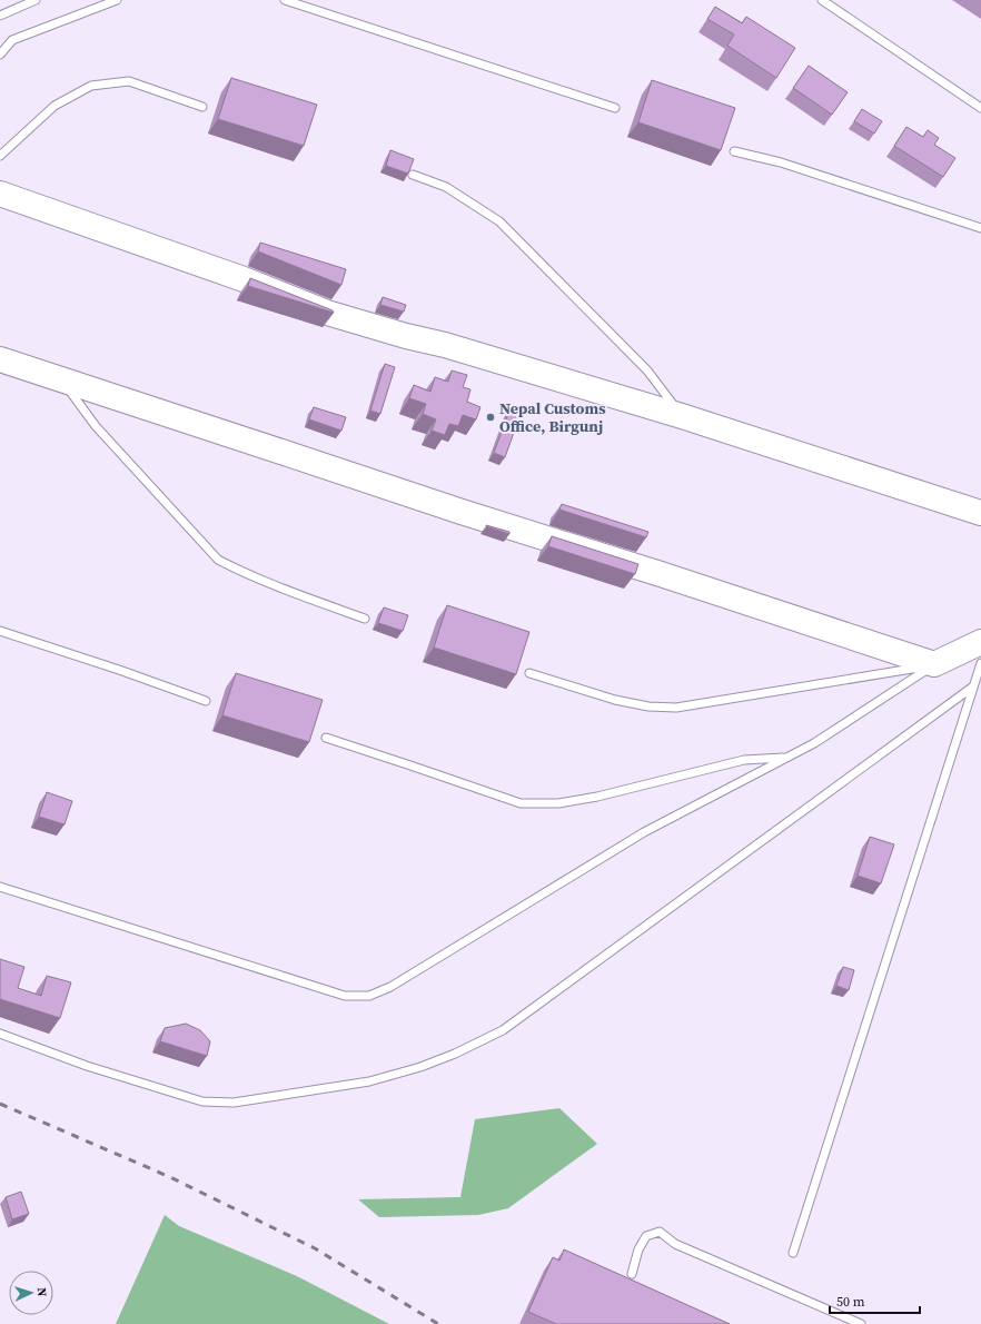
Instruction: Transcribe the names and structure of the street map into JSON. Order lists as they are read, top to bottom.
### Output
{
  "places": ["Nepal Customs Office, Birgunj"],
  "scale_bar": "50 m",
  "north": "right"
}
